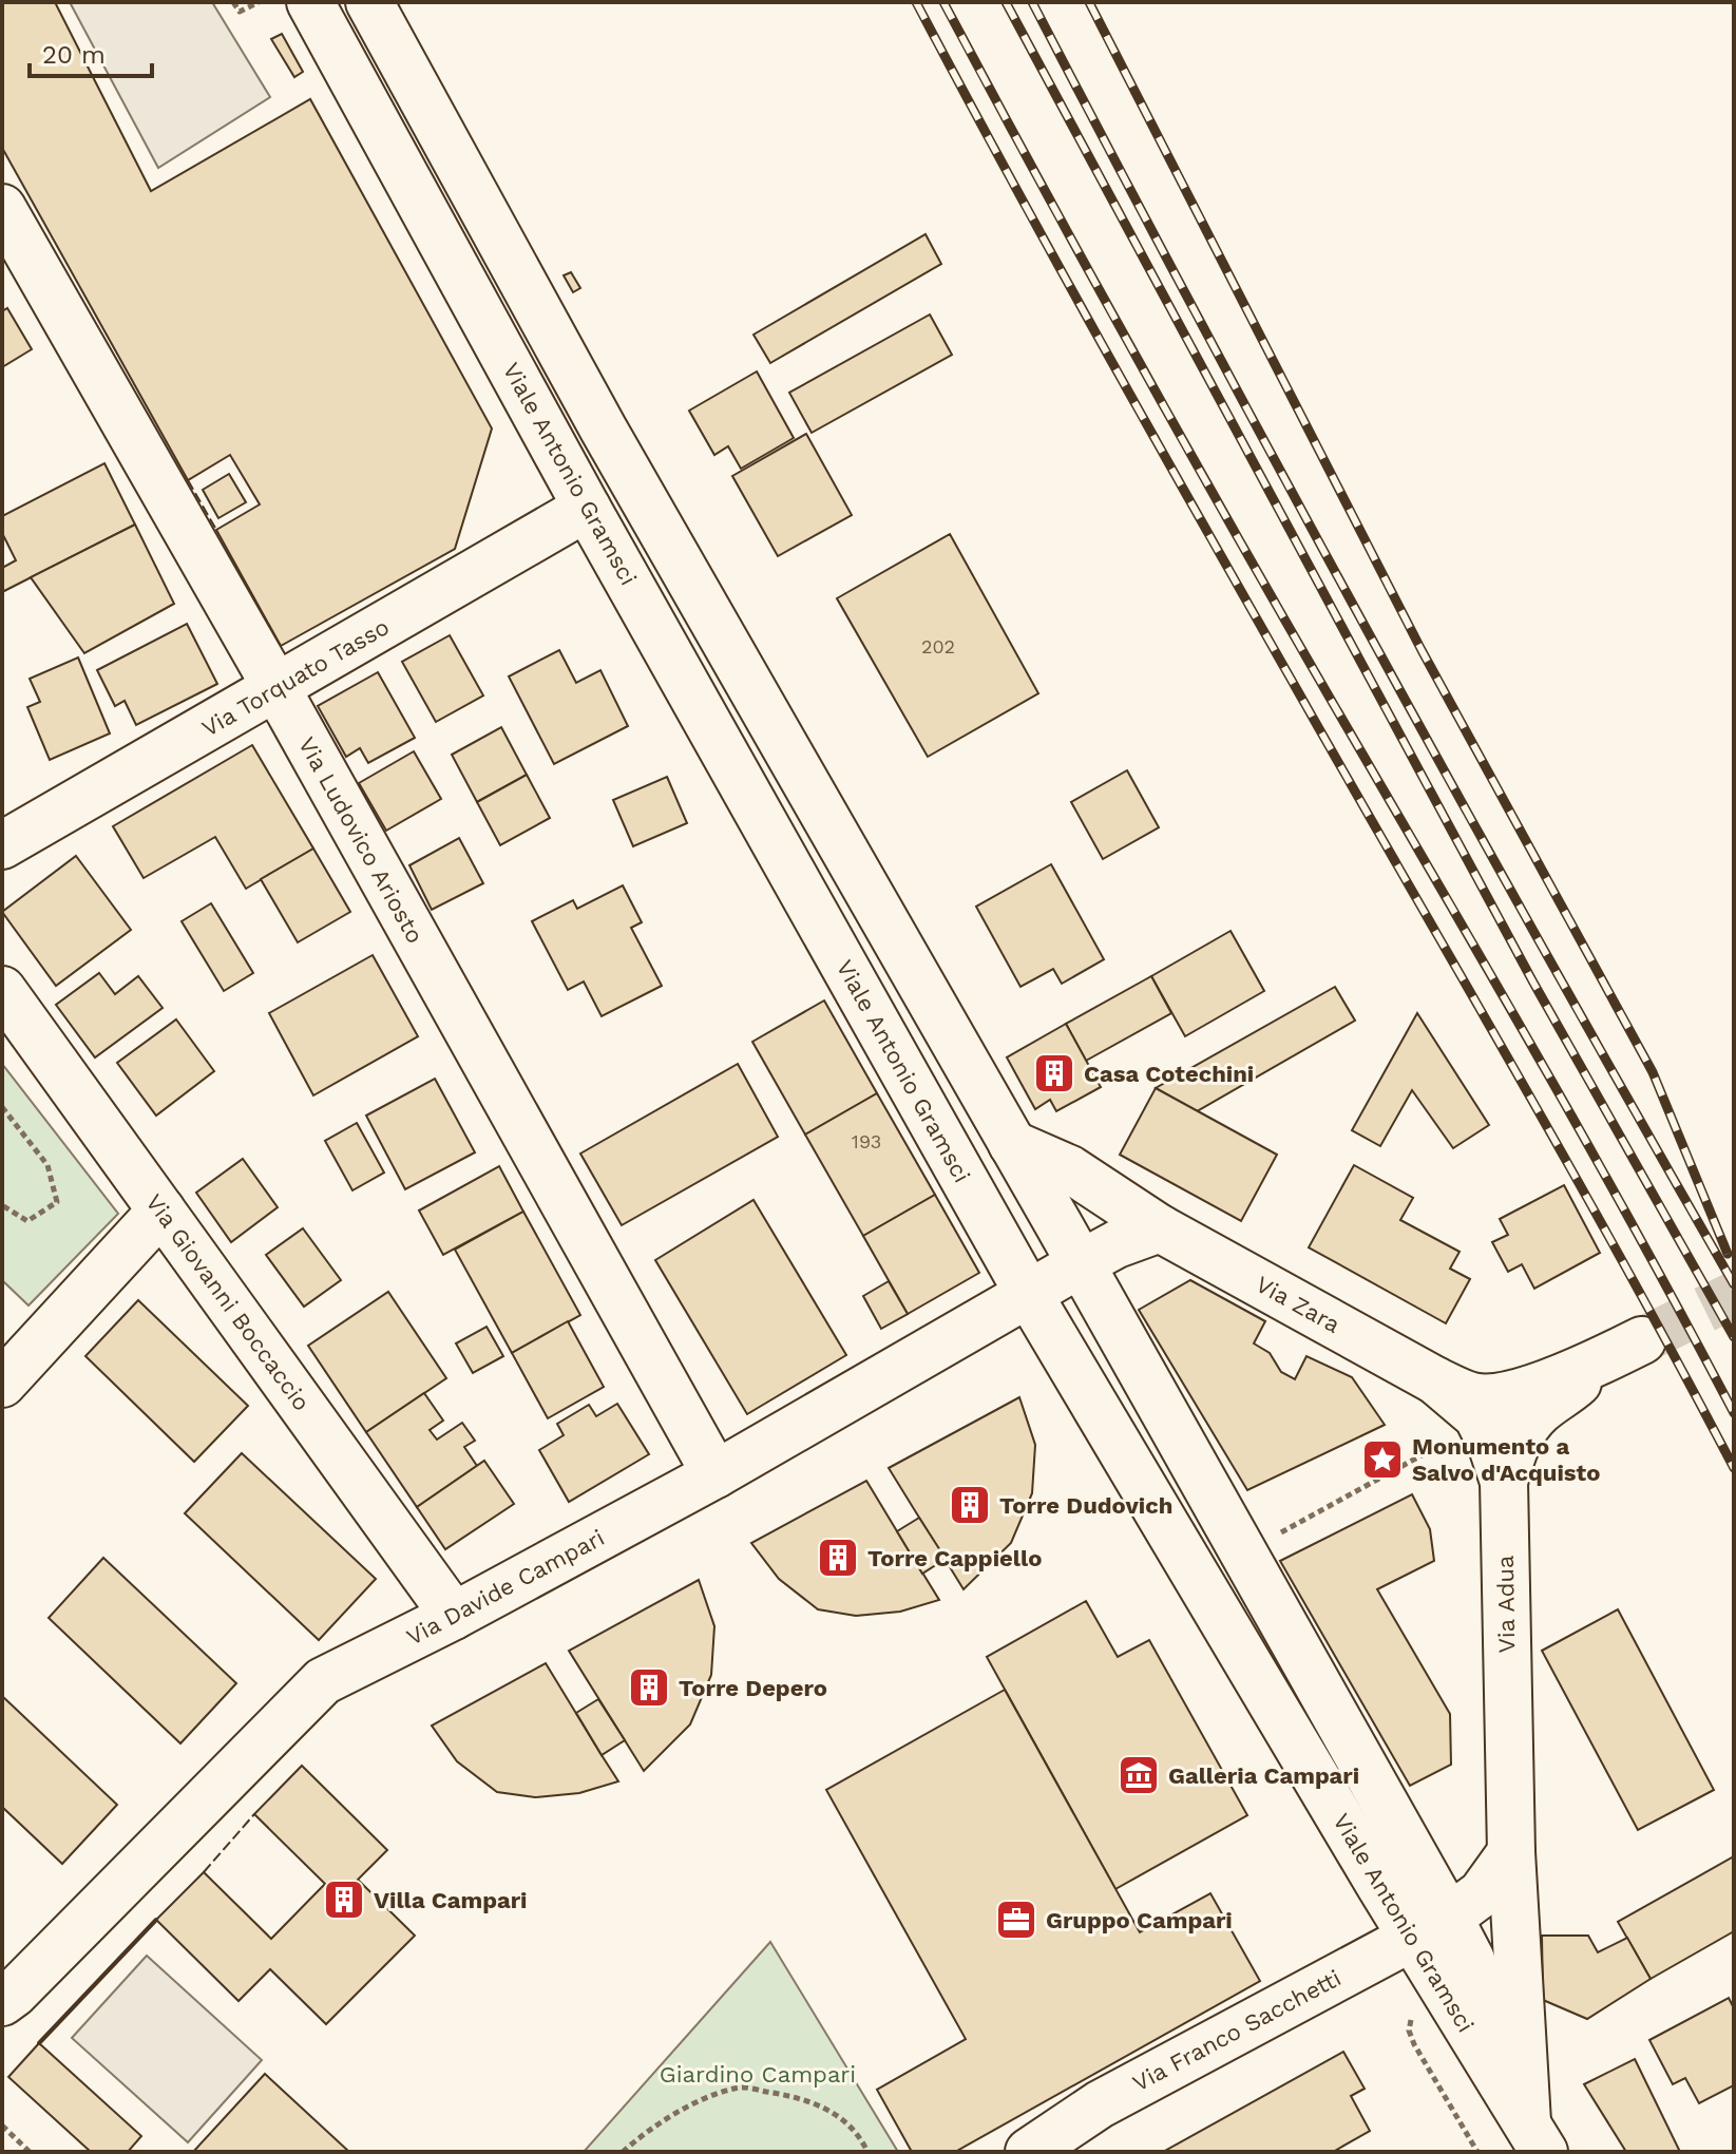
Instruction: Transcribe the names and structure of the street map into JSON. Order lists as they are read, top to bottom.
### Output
{
  "streets": {
    "street": [
      "Viale Antonio Gramsci",
      "Via Torquato Tasso",
      "Via Ludovico Ariosto",
      "Via Giovanni Boccaccio",
      "Via Zara",
      "Via Davide Campari",
      "Via Adua",
      "Via Franco Sacchetti"
    ]
  },
  "crossings": [
    ["Viale Antonio Gramsci", "Via Torquato Tasso"],
    ["Viale Antonio Gramsci", "Via Zara"],
    ["Viale Antonio Gramsci", "Via Davide Campari"],
    ["Viale Antonio Gramsci", "Via Adua"],
    ["Viale Antonio Gramsci", "Via Franco Sacchetti"],
    ["Via Torquato Tasso", "Via Ludovico Ariosto"],
    ["Via Ludovico Ariosto", "Via Davide Campari"],
    ["Via Giovanni Boccaccio", "Via Davide Campari"],
    ["Via Zara", "Via Adua"]
  ],
  "parks": ["Giardino Campari"],
  "places": {
    "building": [
      "Casa Cotechini",
      "Torre Dudovich",
      "Torre Cappiello",
      "Torre Depero",
      "Villa Campari"
    ],
    "place": ["Monumento a Salvo d'Acquisto"],
    "museum": ["Galleria Campari"],
    "office": ["Gruppo Campari"]
  },
  "house_numbers": ["202", "193"],
  "scale_bar": "20 m"
}
